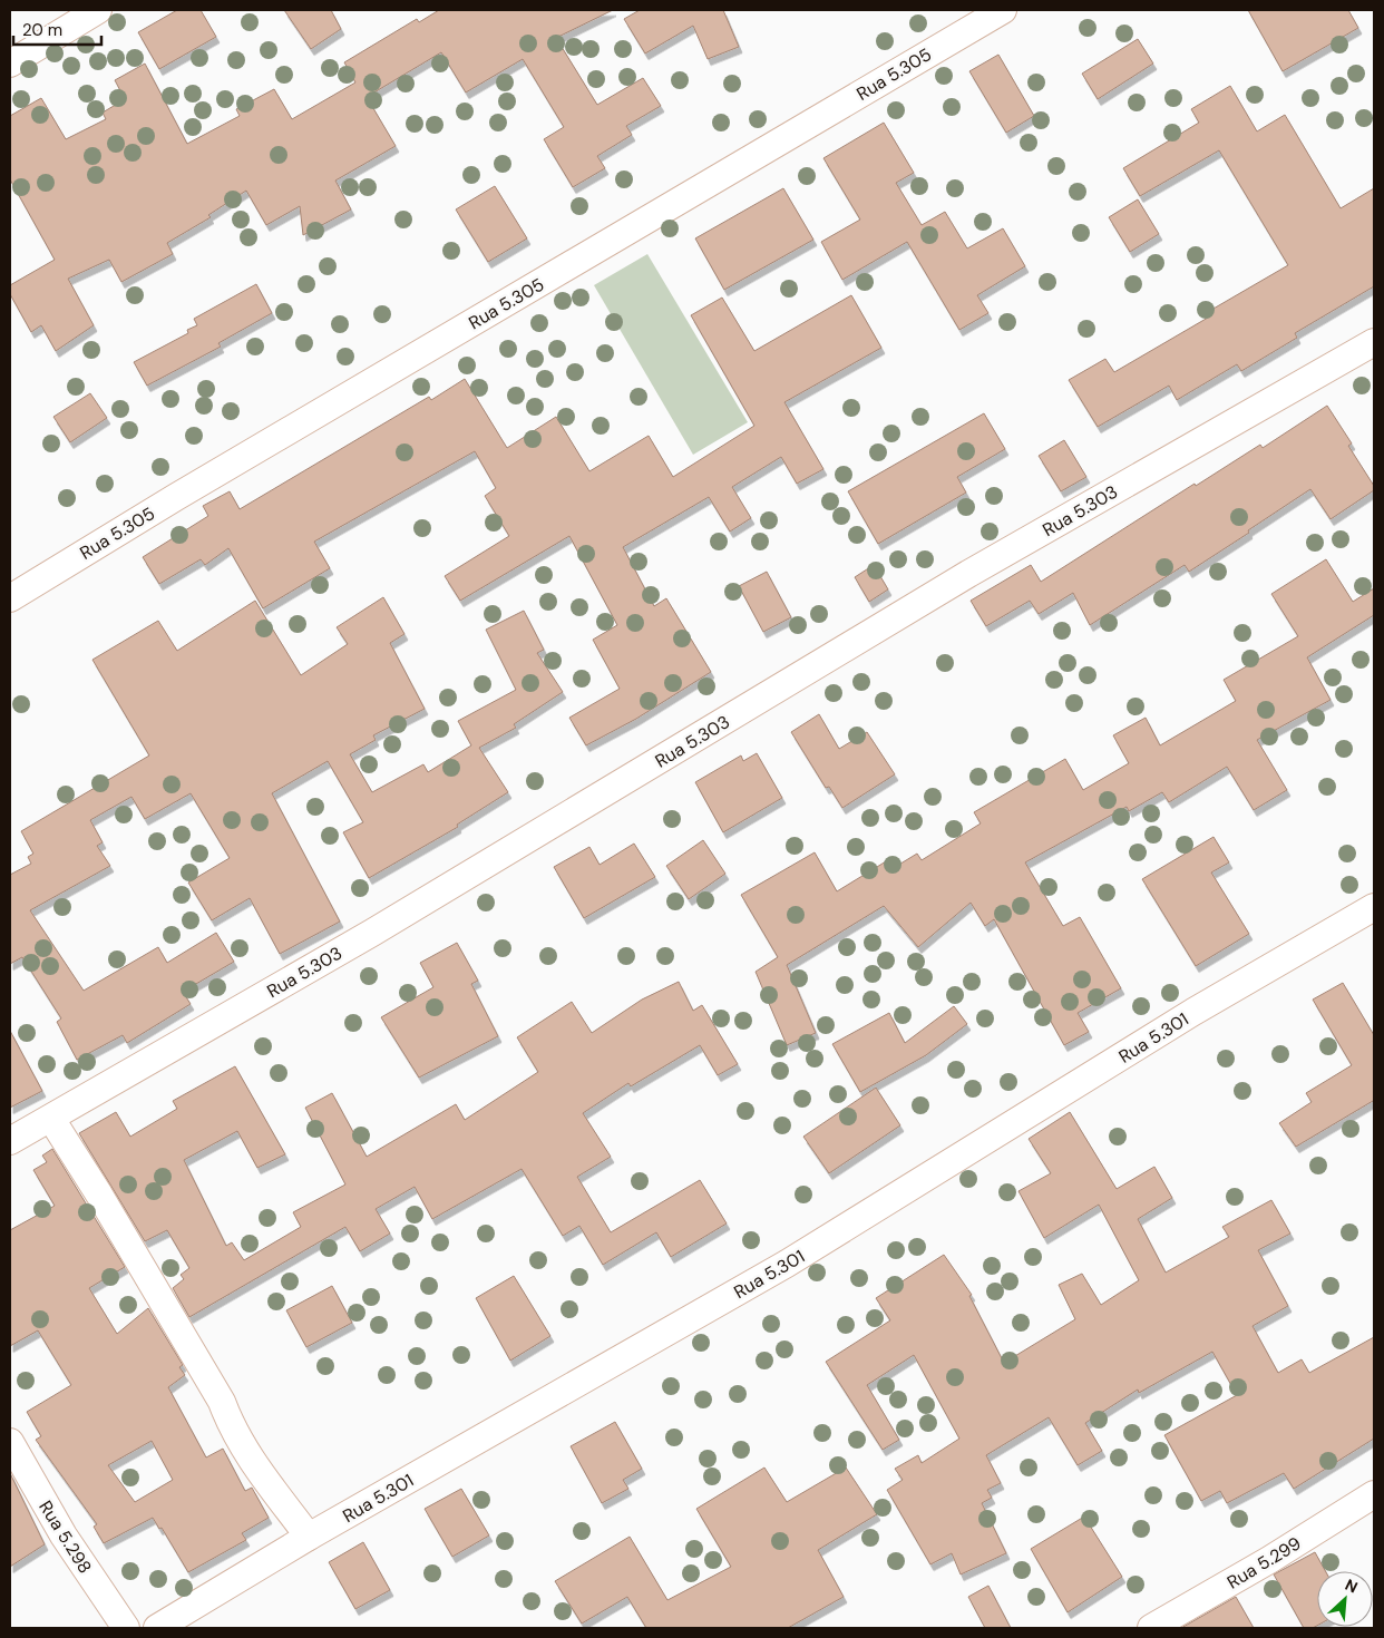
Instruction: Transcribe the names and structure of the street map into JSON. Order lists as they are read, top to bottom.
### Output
{
  "streets": {
    "street": [
      "Rua 5.305",
      "Rua 5.303",
      "Rua 5.301",
      "Rua 5.298",
      "Rua 5.299"
    ]
  },
  "scale_bar": "20 m",
  "north": "top right"
}
